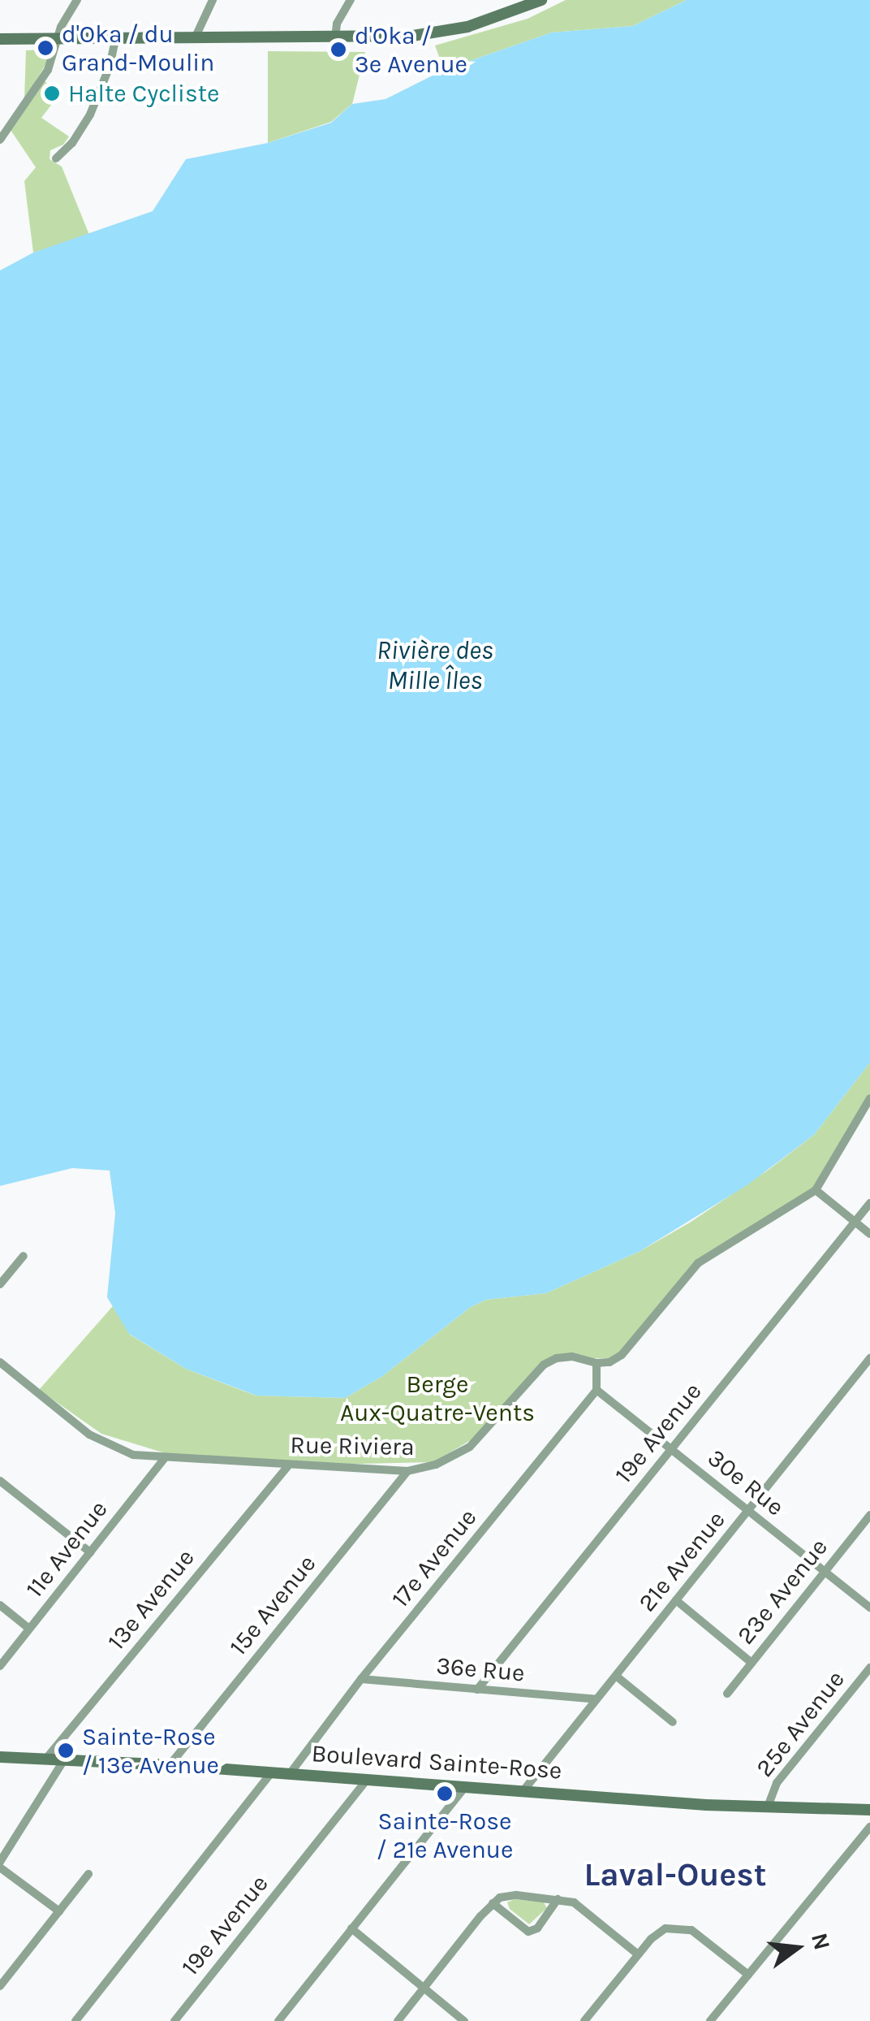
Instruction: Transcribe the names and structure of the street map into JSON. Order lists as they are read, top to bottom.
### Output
{
  "streets": {
    "street": [
      "19e Avenue",
      "Rue Riviera",
      "30e Rue",
      "11e Avenue",
      "17e Avenue",
      "21e Avenue",
      "23e Avenue",
      "13e Avenue",
      "15e Avenue",
      "36e Rue",
      "25e Avenue",
      "Boulevard Sainte-Rose"
    ]
  },
  "crossings": [
    ["19e Avenue", "30e Rue"],
    ["19e Avenue", "36e Rue"],
    ["19e Avenue", "Boulevard Sainte-Rose"],
    ["Rue Riviera", "11e Avenue"],
    ["Rue Riviera", "13e Avenue"],
    ["Rue Riviera", "15e Avenue"],
    ["30e Rue", "17e Avenue"],
    ["30e Rue", "21e Avenue"],
    ["30e Rue", "23e Avenue"],
    ["17e Avenue", "36e Rue"],
    ["17e Avenue", "Boulevard Sainte-Rose"],
    ["21e Avenue", "36e Rue"],
    ["21e Avenue", "Boulevard Sainte-Rose"],
    ["13e Avenue", "Boulevard Sainte-Rose"],
    ["15e Avenue", "Boulevard Sainte-Rose"],
    ["25e Avenue", "Boulevard Sainte-Rose"]
  ],
  "districts": ["Laval-Ouest"],
  "water": ["Rivière des Mille Îles"],
  "parks": ["Berge Aux-Quatre-Vents"],
  "places": [
    "d'Oka / du Grand-Moulin",
    "d'Oka / 3e Avenue",
    "Halte Cycliste",
    "Sainte-Rose / 13e Avenue",
    "Sainte-Rose / 21e Avenue"
  ],
  "north": "right"
}
